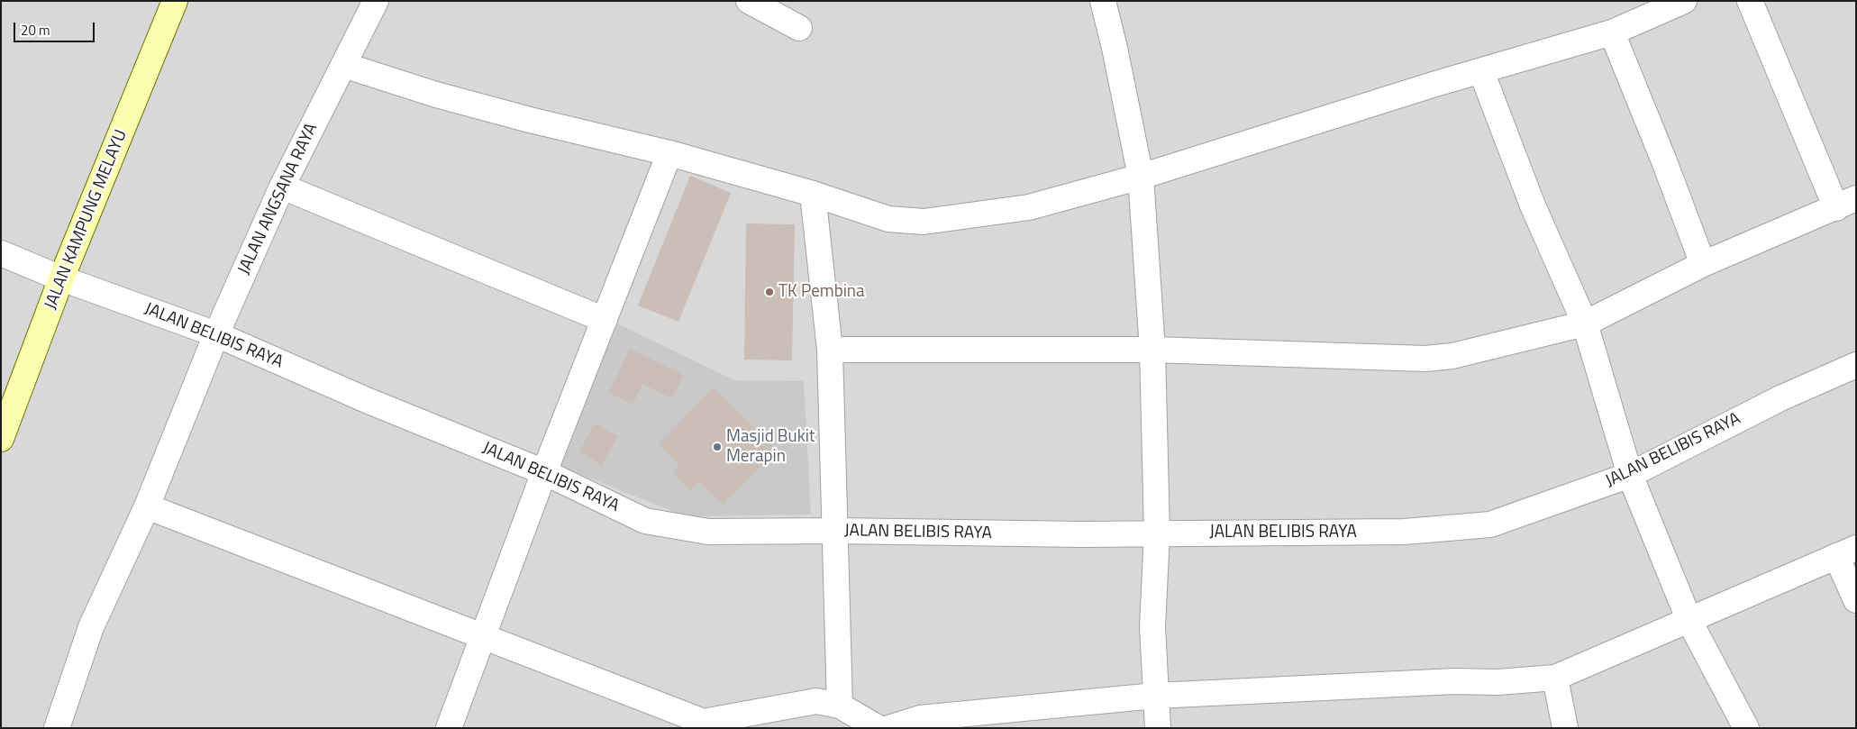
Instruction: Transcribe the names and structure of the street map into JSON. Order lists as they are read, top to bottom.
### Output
{
  "streets": {
    "main road": ["JALAN KAMPUNG MELAYU"],
    "street": ["JALAN ANGSANA RAYA", "JALAN BELIBIS RAYA"]
  },
  "crossings": [
    ["JALAN ANGSANA RAYA", "JALAN BELIBIS RAYA"],
    ["JALAN KAMPUNG MELAYU", "JALAN BELIBIS RAYA"]
  ],
  "places": ["TK Pembina", "Masjid Bukit Merapin"],
  "scale_bar": "20 m"
}
